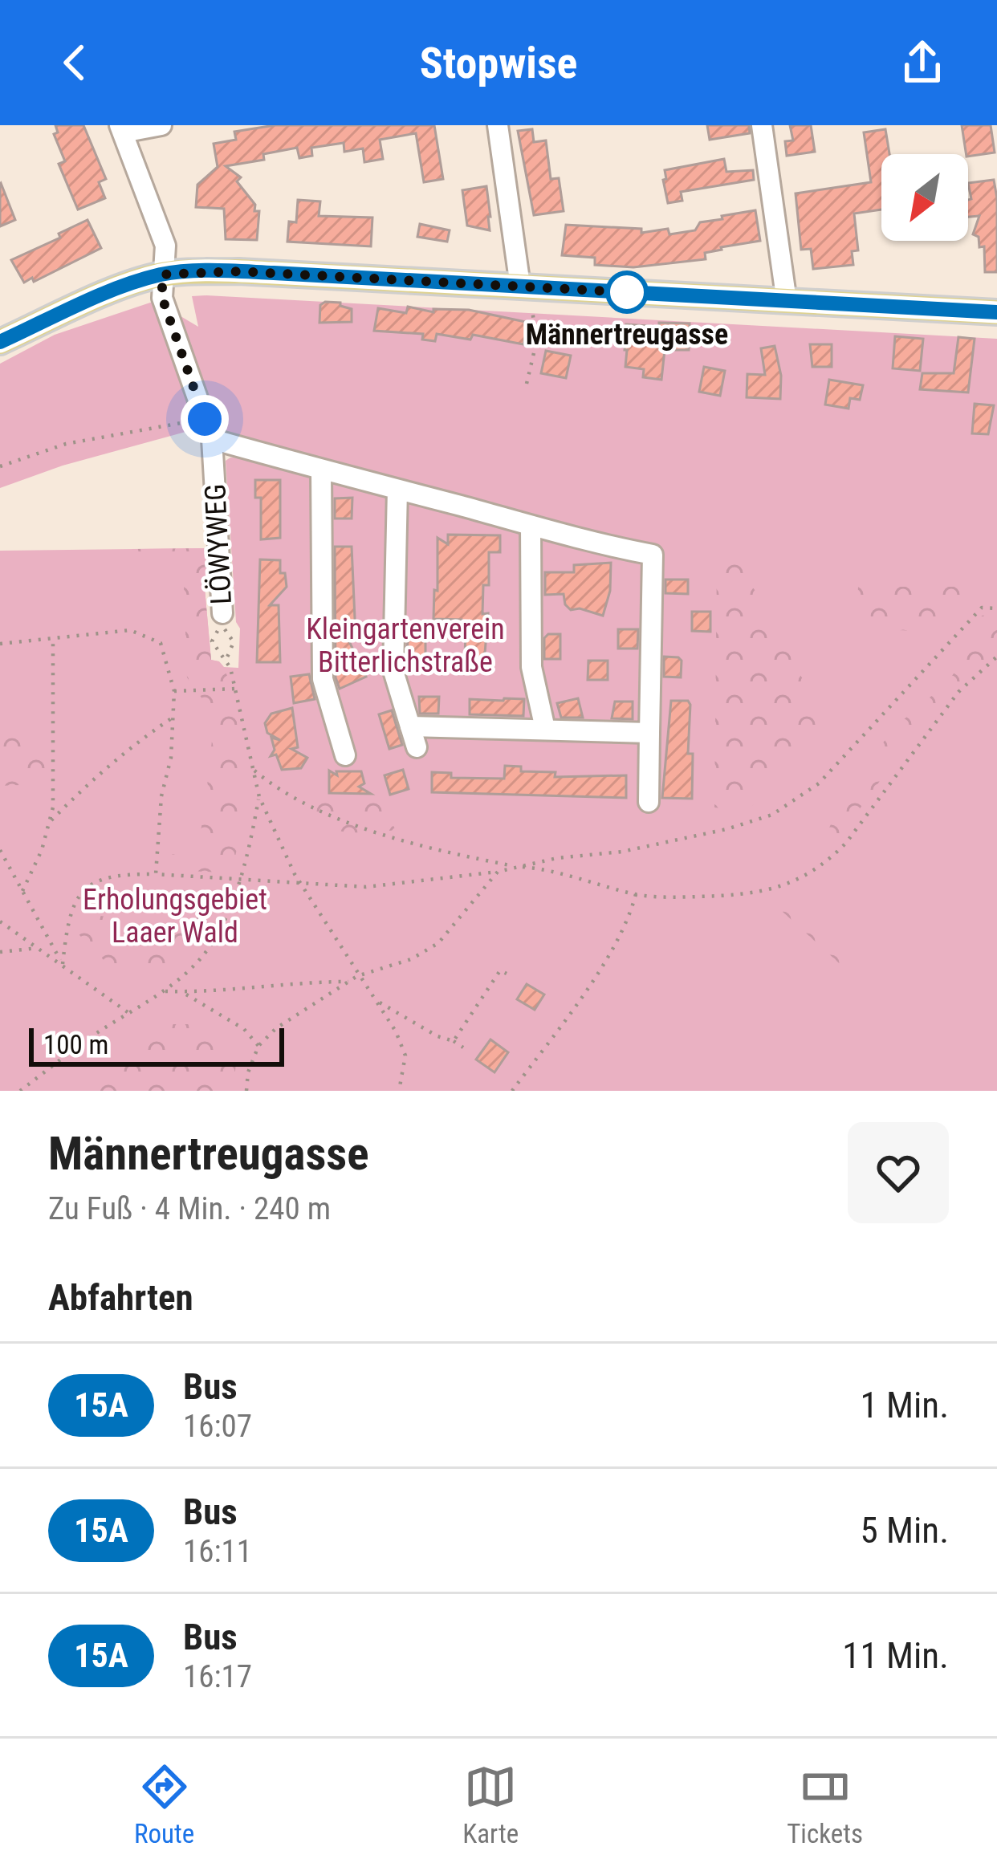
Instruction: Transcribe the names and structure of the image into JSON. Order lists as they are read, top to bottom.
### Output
{
  "streets": {
    "street": ["LÖWYWEG"]
  },
  "parks": ["Kleingartenverein Bitterlichstraße", "Erholungsgebiet Laaer Wald"],
  "places": ["Männertreugasse"],
  "lines": ["bus line 15A"],
  "scale_bar": "100 m",
  "north": "bottom left",
  "page": {
    "header": "Stopwise",
    "scale": "100 m",
    "heading": [
      ["Männertreugasse", "Zu Fuß · 4 Min. · 240 m"],
      "Abfahrten"
    ],
    "list": [
      {
        "mark": "15A",
        "name": "Bus",
        "note": "16:07",
        "value": "1 Min."
      },
      {
        "mark": "15A",
        "name": "Bus",
        "note": "16:11",
        "value": "5 Min."
      },
      {
        "mark": "15A",
        "name": "Bus",
        "note": "16:17",
        "value": "11 Min."
      }
    ],
    "tabs": ["Route", "Karte", "Tickets"]
  }
}
